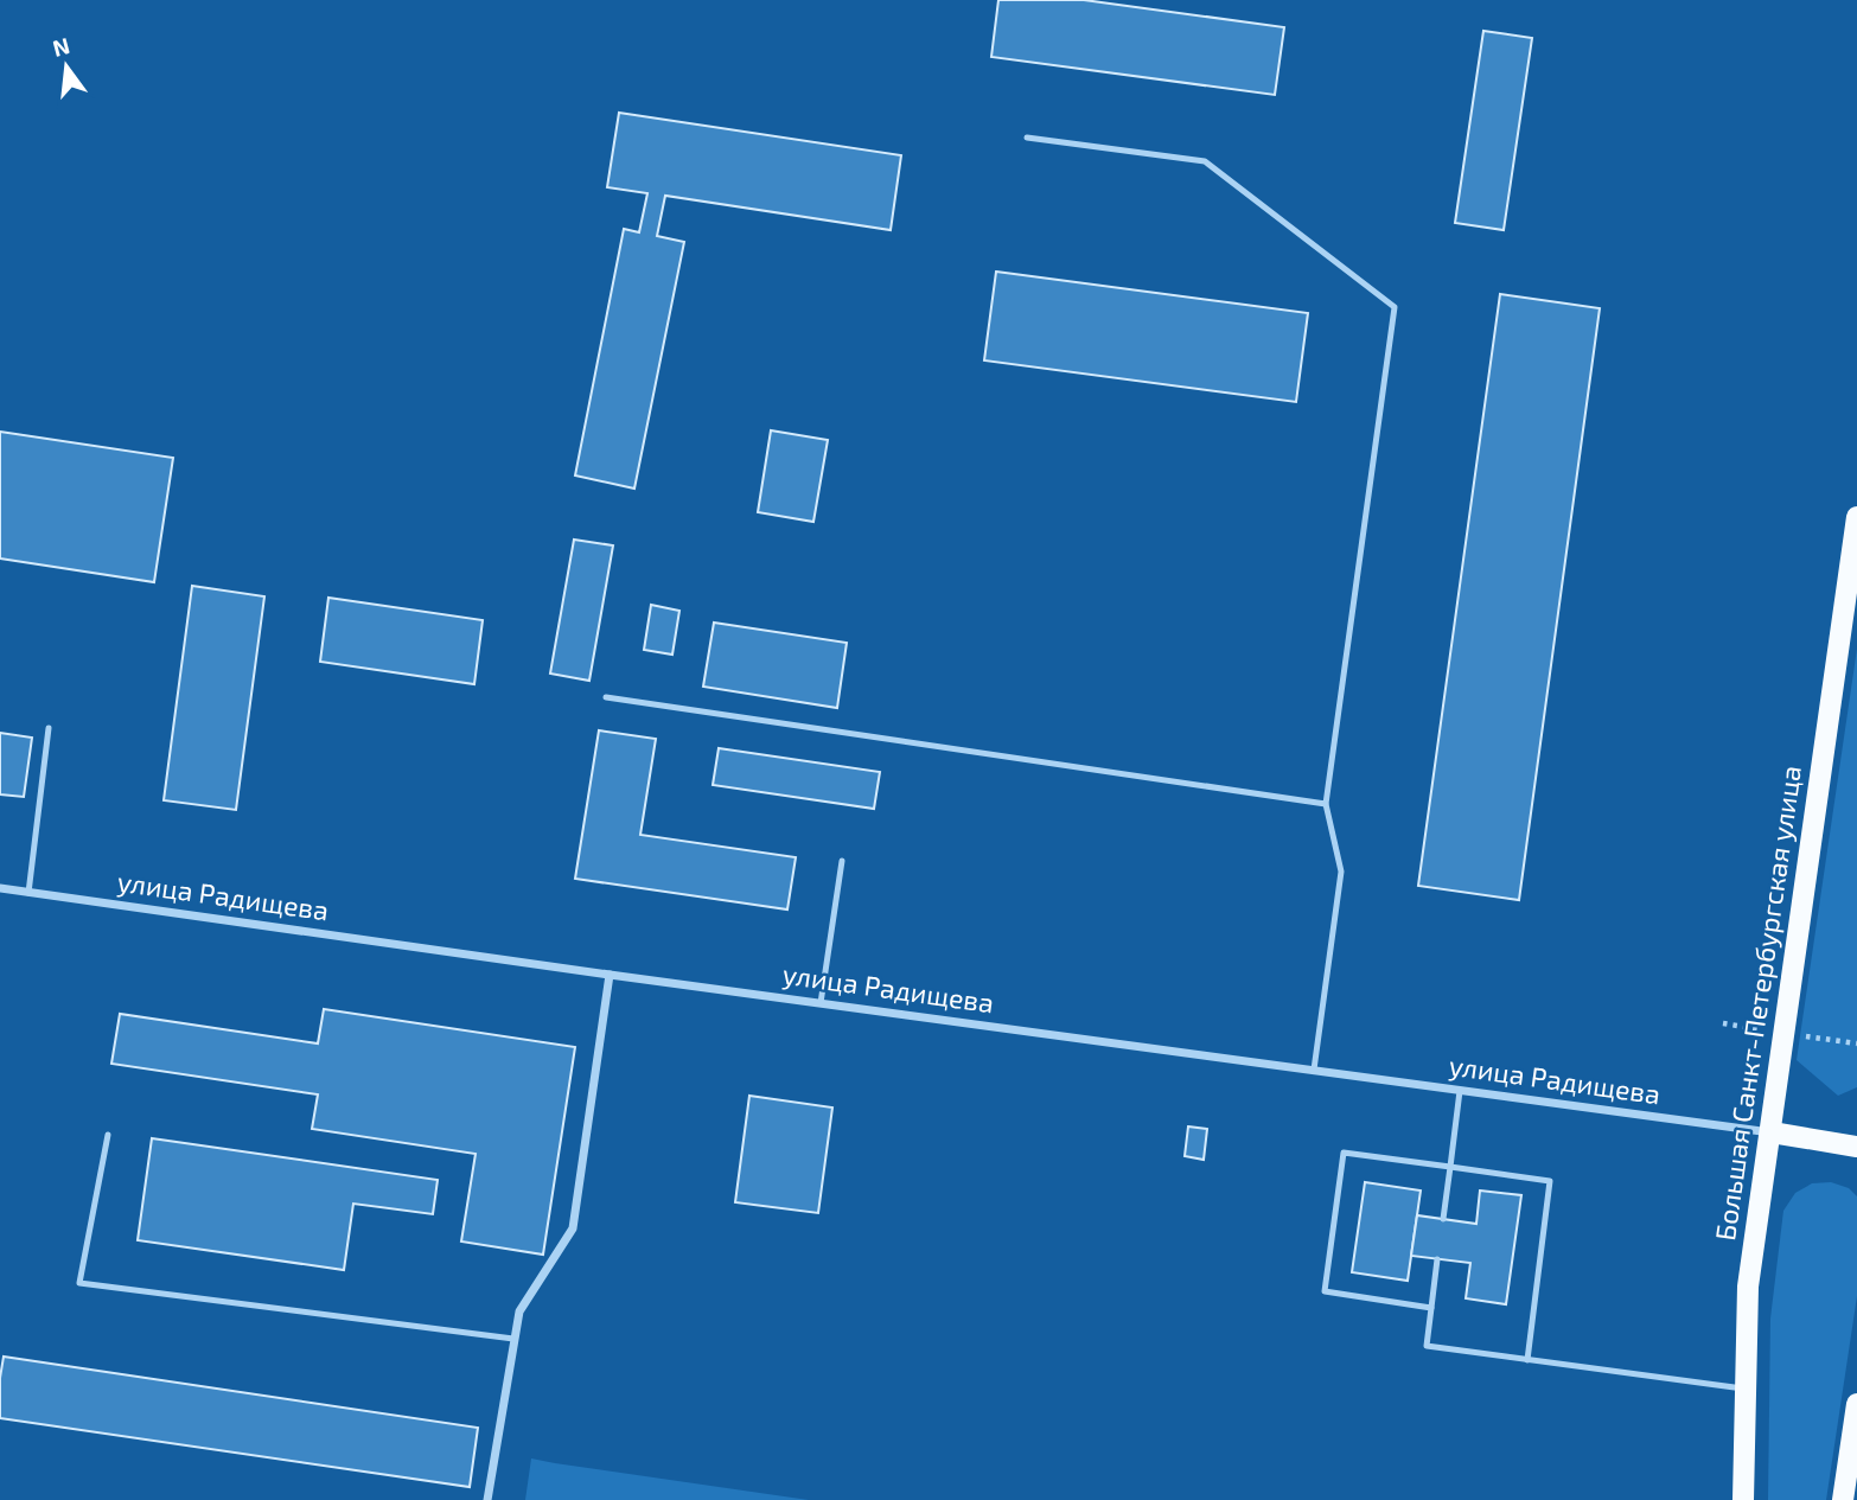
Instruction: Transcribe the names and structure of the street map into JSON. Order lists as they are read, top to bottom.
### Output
{
  "streets": {
    "main road": ["Большая Санкт-Петербургская улица"],
    "street": ["улица Радищева"]
  },
  "crossings": [
    ["улица Радищева", "Большая Санкт-Петербургская улица"]
  ],
  "north": "top"
}
